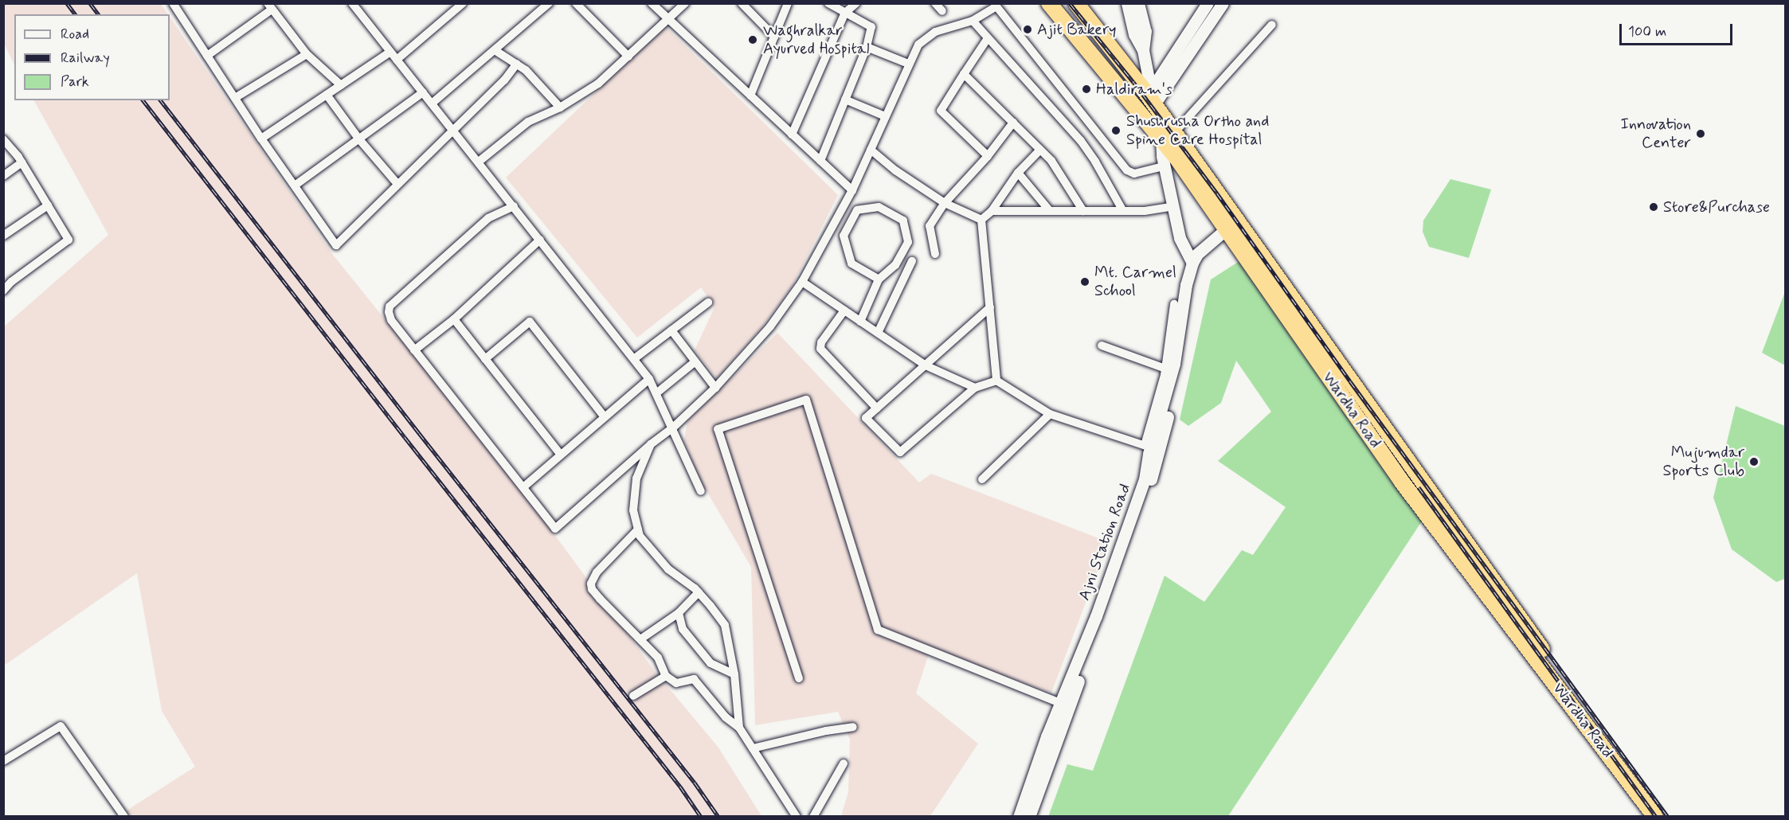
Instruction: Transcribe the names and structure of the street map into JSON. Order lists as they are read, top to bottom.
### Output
{
  "streets": {
    "highway": ["Wardha Road"],
    "main road": ["Ajni Station Road"]
  },
  "places": [
    "Ajit Bakery",
    "Waghralkar Ayurved Hospital",
    "Haldiram's",
    "Shushrusha Ortho and Spine Care Hospital",
    "Innovation Center",
    "Store&Purchase",
    "Mt. Carmel School",
    "Mujumdar Sports Club"
  ],
  "legend": ["Road", "Railway", "Park"],
  "scale_bar": "100 m"
}
